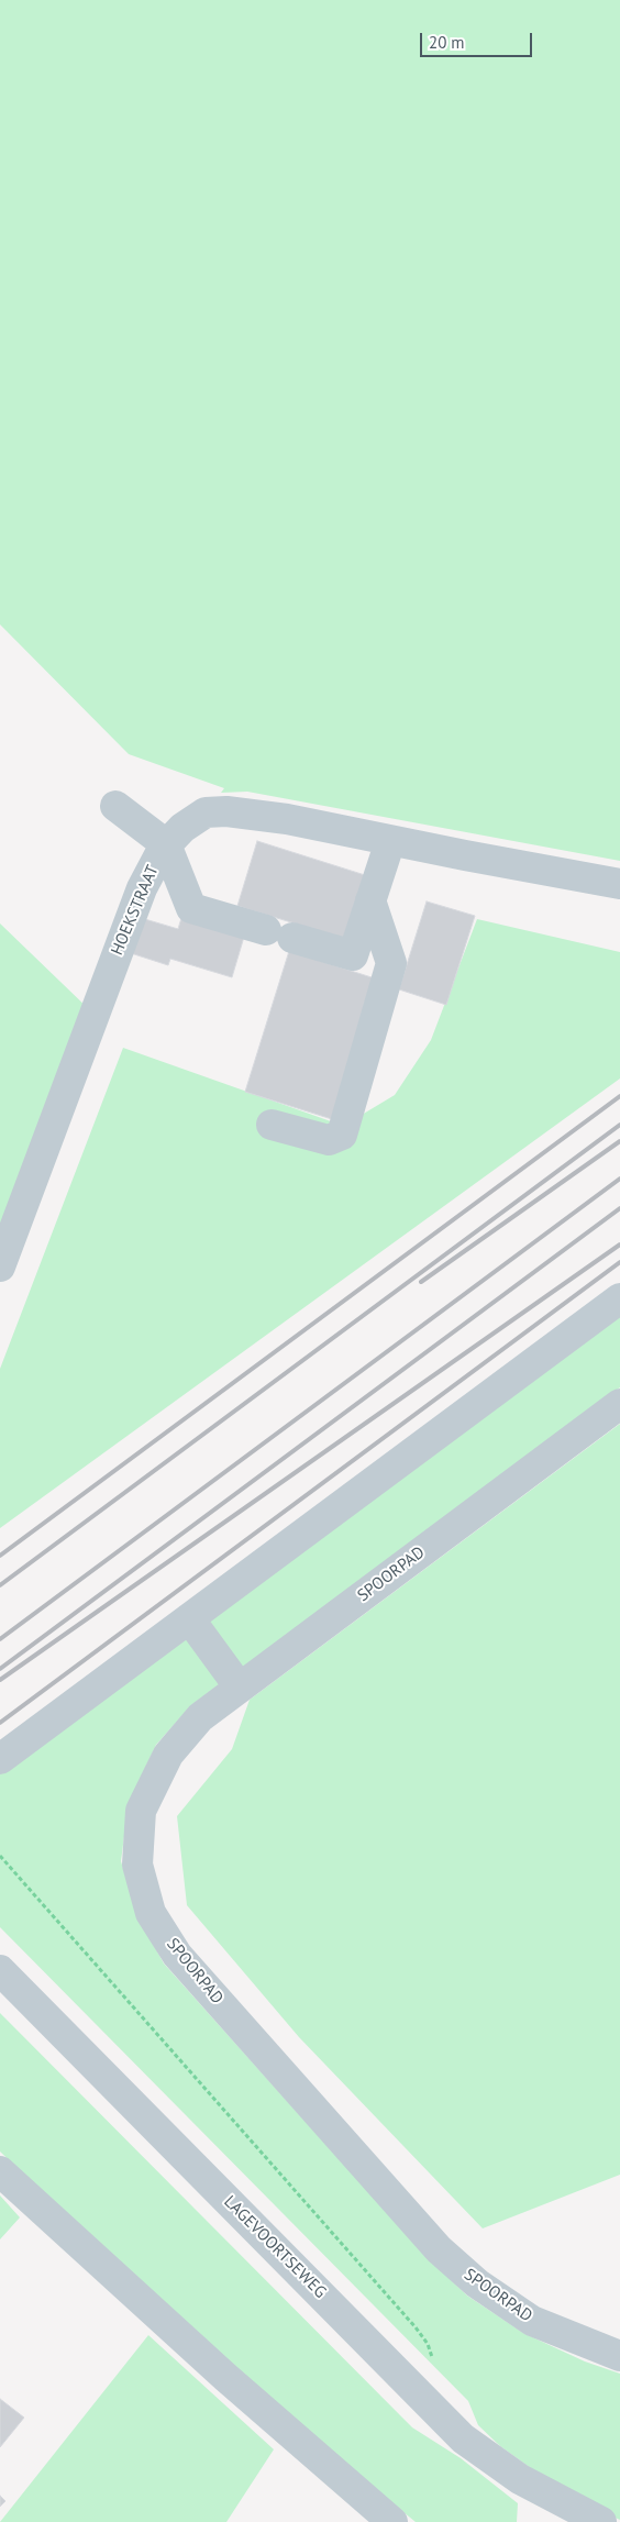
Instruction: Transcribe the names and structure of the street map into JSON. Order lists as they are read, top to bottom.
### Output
{
  "streets": {
    "street": ["HOEKSTRAAT", "SPOORPAD", "LAGEVOORTSEWEG"]
  },
  "scale_bar": "20 m"
}
